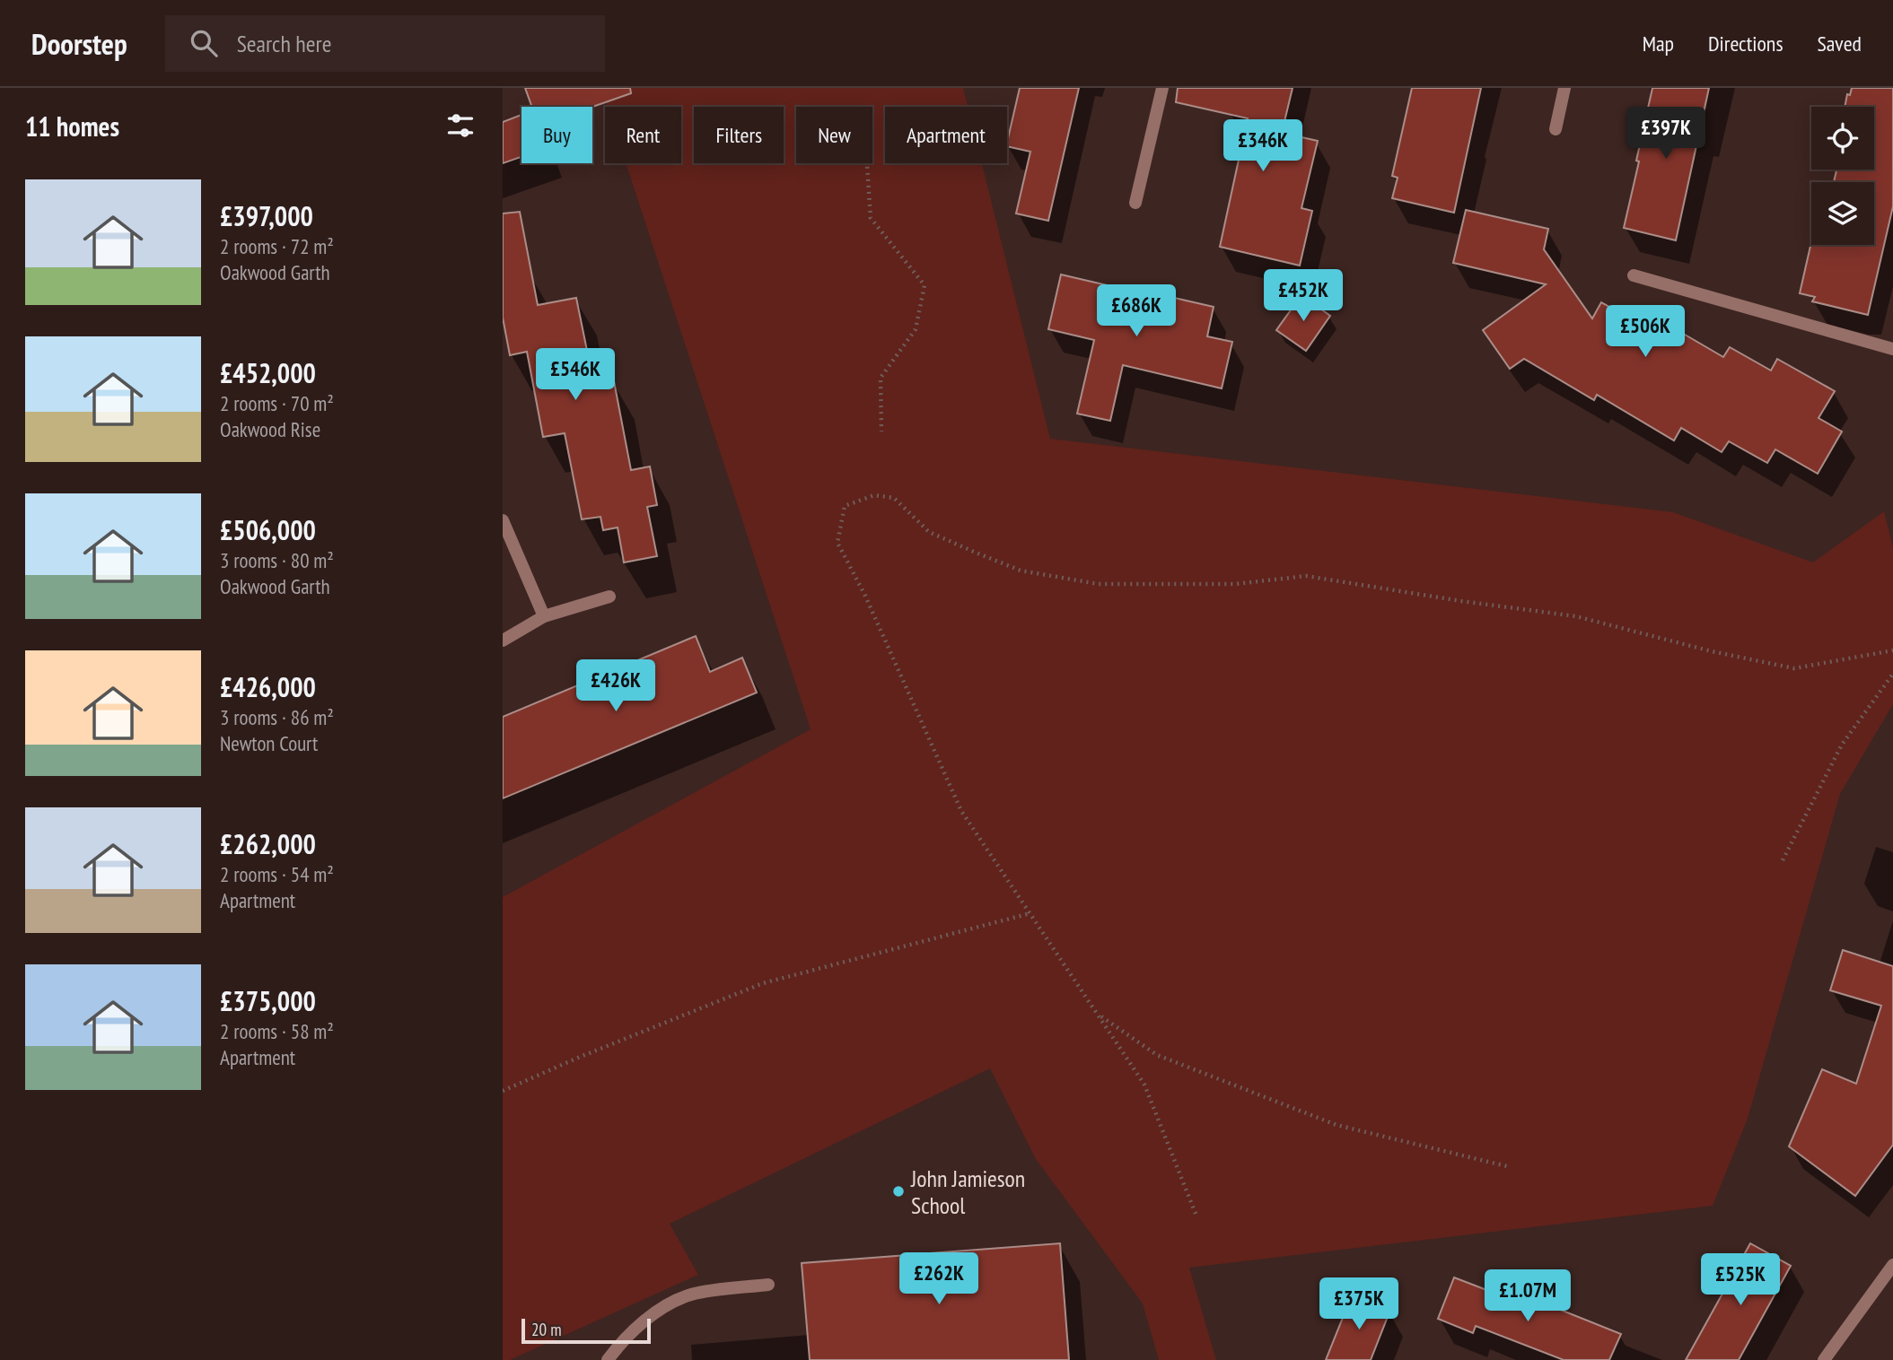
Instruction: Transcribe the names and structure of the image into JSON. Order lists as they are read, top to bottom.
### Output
{
  "places": ["John Jamieson School"],
  "scale_bar": "20 m",
  "page": {
    "header": "Doorstep",
    "search": "Search here",
    "nav": ["Map", "Directions", "Saved"],
    "heading": "11 homes",
    "price": [
      "£397K",
      "£346K",
      "£452K",
      "£686K",
      "£506K",
      "£546K",
      "£426K",
      "£262K",
      "£525K",
      "£1.07M",
      "£375K"
    ],
    "chip": [
      "Buy",
      "Rent",
      "Filters",
      "New",
      "Apartment"
    ],
    "list": [
      {
        "name": "£397,000",
        "note": "2 rooms · 72 m² · Oakwood Garth"
      },
      {
        "name": "£452,000",
        "note": "2 rooms · 70 m² · Oakwood Rise"
      },
      {
        "name": "£506,000",
        "note": "3 rooms · 80 m² · Oakwood Garth"
      },
      {
        "name": "£426,000",
        "note": "3 rooms · 86 m² · Newton Court"
      },
      {
        "name": "£262,000",
        "note": "2 rooms · 54 m² · Apartment"
      },
      {
        "name": "£375,000",
        "note": "2 rooms · 58 m² · Apartment"
      }
    ],
    "scale": "20 m"
  }
}
